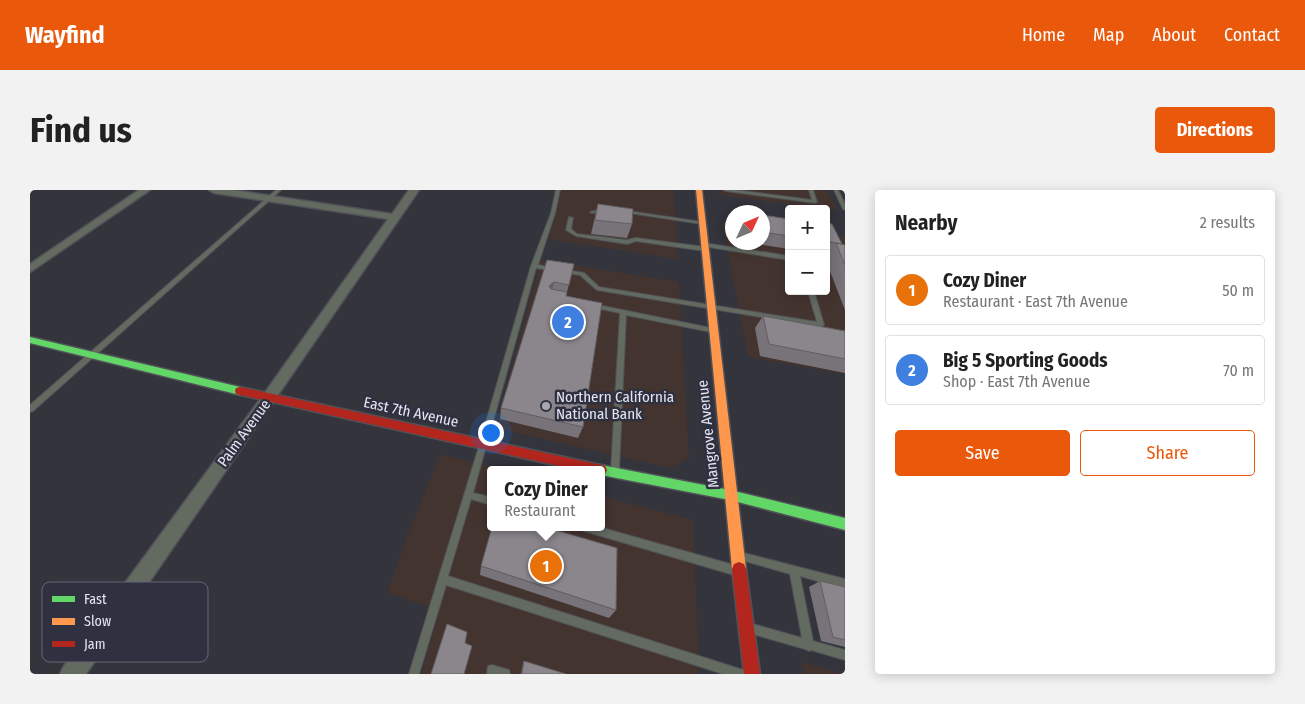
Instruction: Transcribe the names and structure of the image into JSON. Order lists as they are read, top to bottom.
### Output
{
  "streets": {
    "street": ["East 7th Avenue", "Palm Avenue", "Mangrove Avenue"]
  },
  "crossings": [
    ["East 7th Avenue", "Palm Avenue"],
    ["East 7th Avenue", "Mangrove Avenue"]
  ],
  "places": ["Northern California National Bank"],
  "legend": ["Fast", "Slow", "Jam"],
  "north": "top right",
  "page": {
    "header": "Wayfind",
    "nav": [
      "Home",
      "Map",
      "About",
      "Contact"
    ],
    "buttons": [
      "Directions",
      ["Save", "Share"]
    ],
    "title": "Find us",
    "heading": ["Nearby", "2 results"],
    "map_buttons": ["+", "−"],
    "list": [
      {
        "mark": "1",
        "name": "Cozy Diner",
        "note": "Restaurant · East 7th Avenue",
        "value": "50 m"
      },
      {
        "mark": "2",
        "name": "Big 5 Sporting Goods",
        "note": "Shop · East 7th Avenue",
        "value": "70 m"
      }
    ],
    "pins": ["2", "1"],
    "popup": ["Cozy Diner", "Restaurant"]
  }
}
